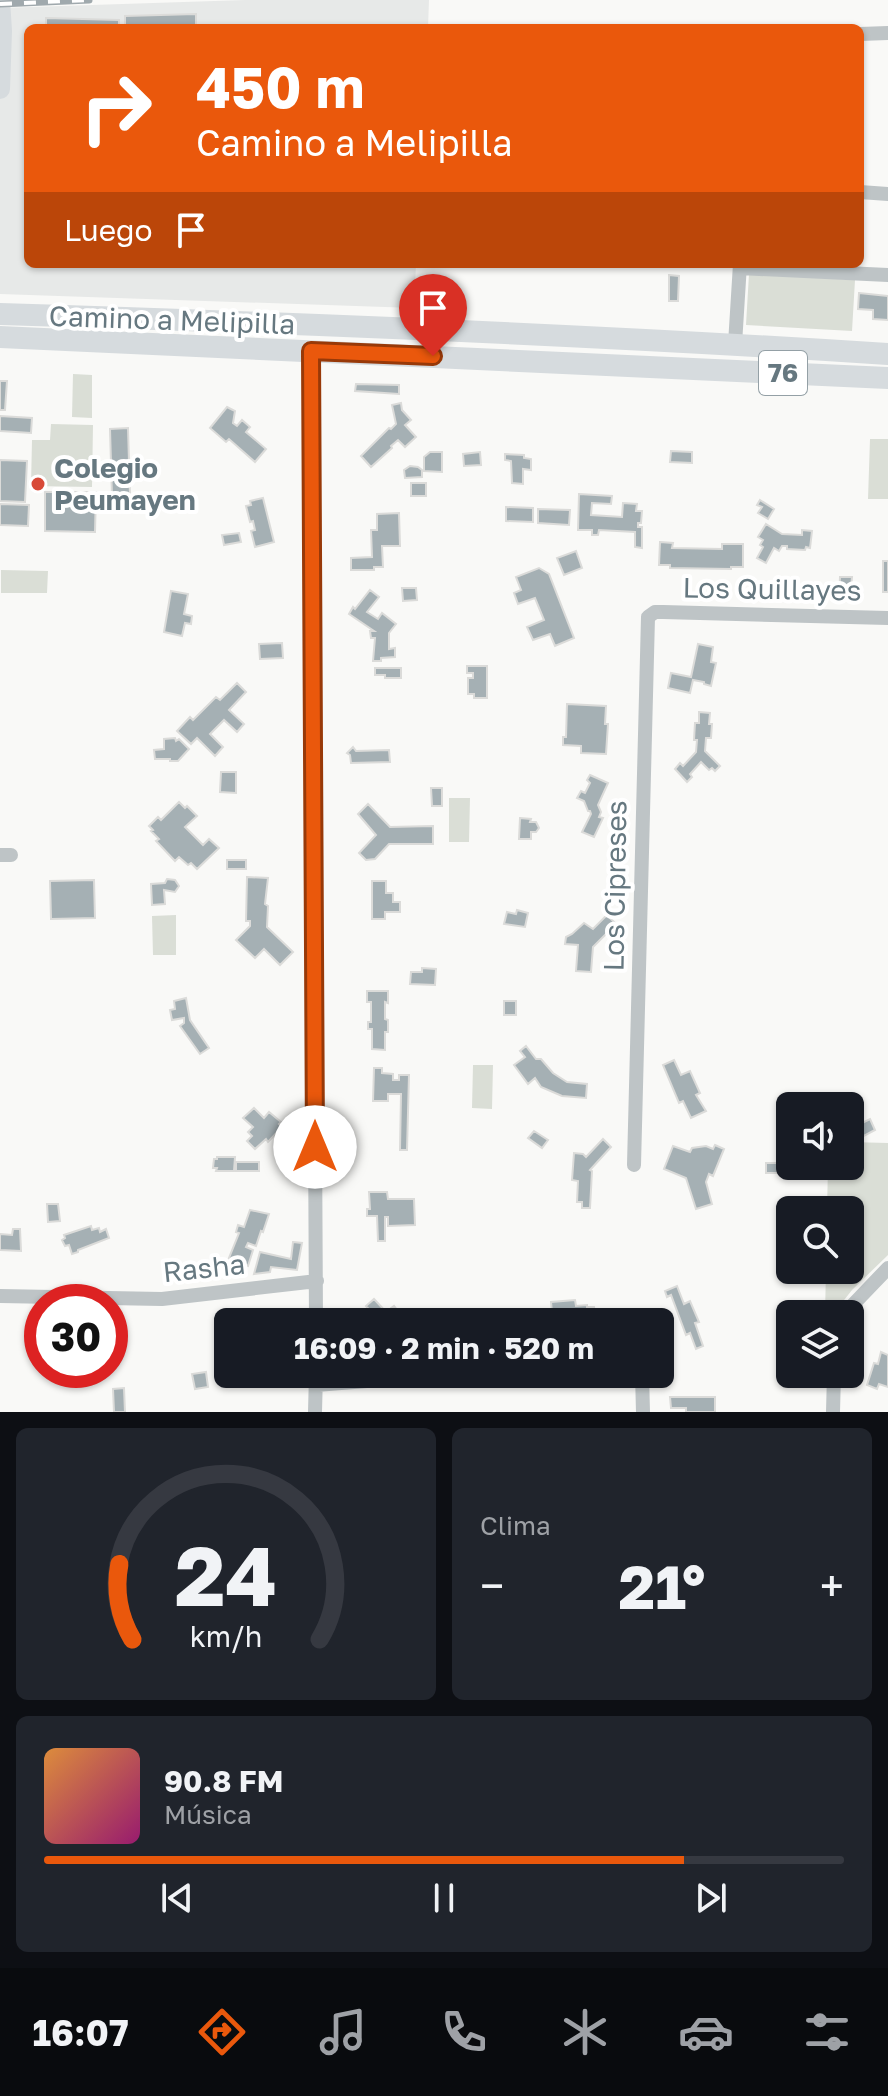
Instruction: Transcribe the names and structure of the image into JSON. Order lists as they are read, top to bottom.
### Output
{
  "streets": {
    "main road": ["Camino a Melipilla", "76"],
    "street": ["Los Quillayes", "Los Cipreses", "Rasha"]
  },
  "crossings": [
    ["Camino a Melipilla", "76"],
    ["Los Quillayes", "Los Cipreses"]
  ],
  "places": ["Colegio Peumayen"],
  "page": {
    "turn": ["450 m", "Camino a Melipilla"],
    "then": "Luego",
    "limit": "30",
    "trip": "16:09 · 2 min · 520 m",
    "tile": "Clima",
    "heat": ["−", "21°", "+"],
    "song": ["90.8 FM", "Música"],
    "tabs": "16:07",
    "gauge": ["24", "km/h"]
  }
}
